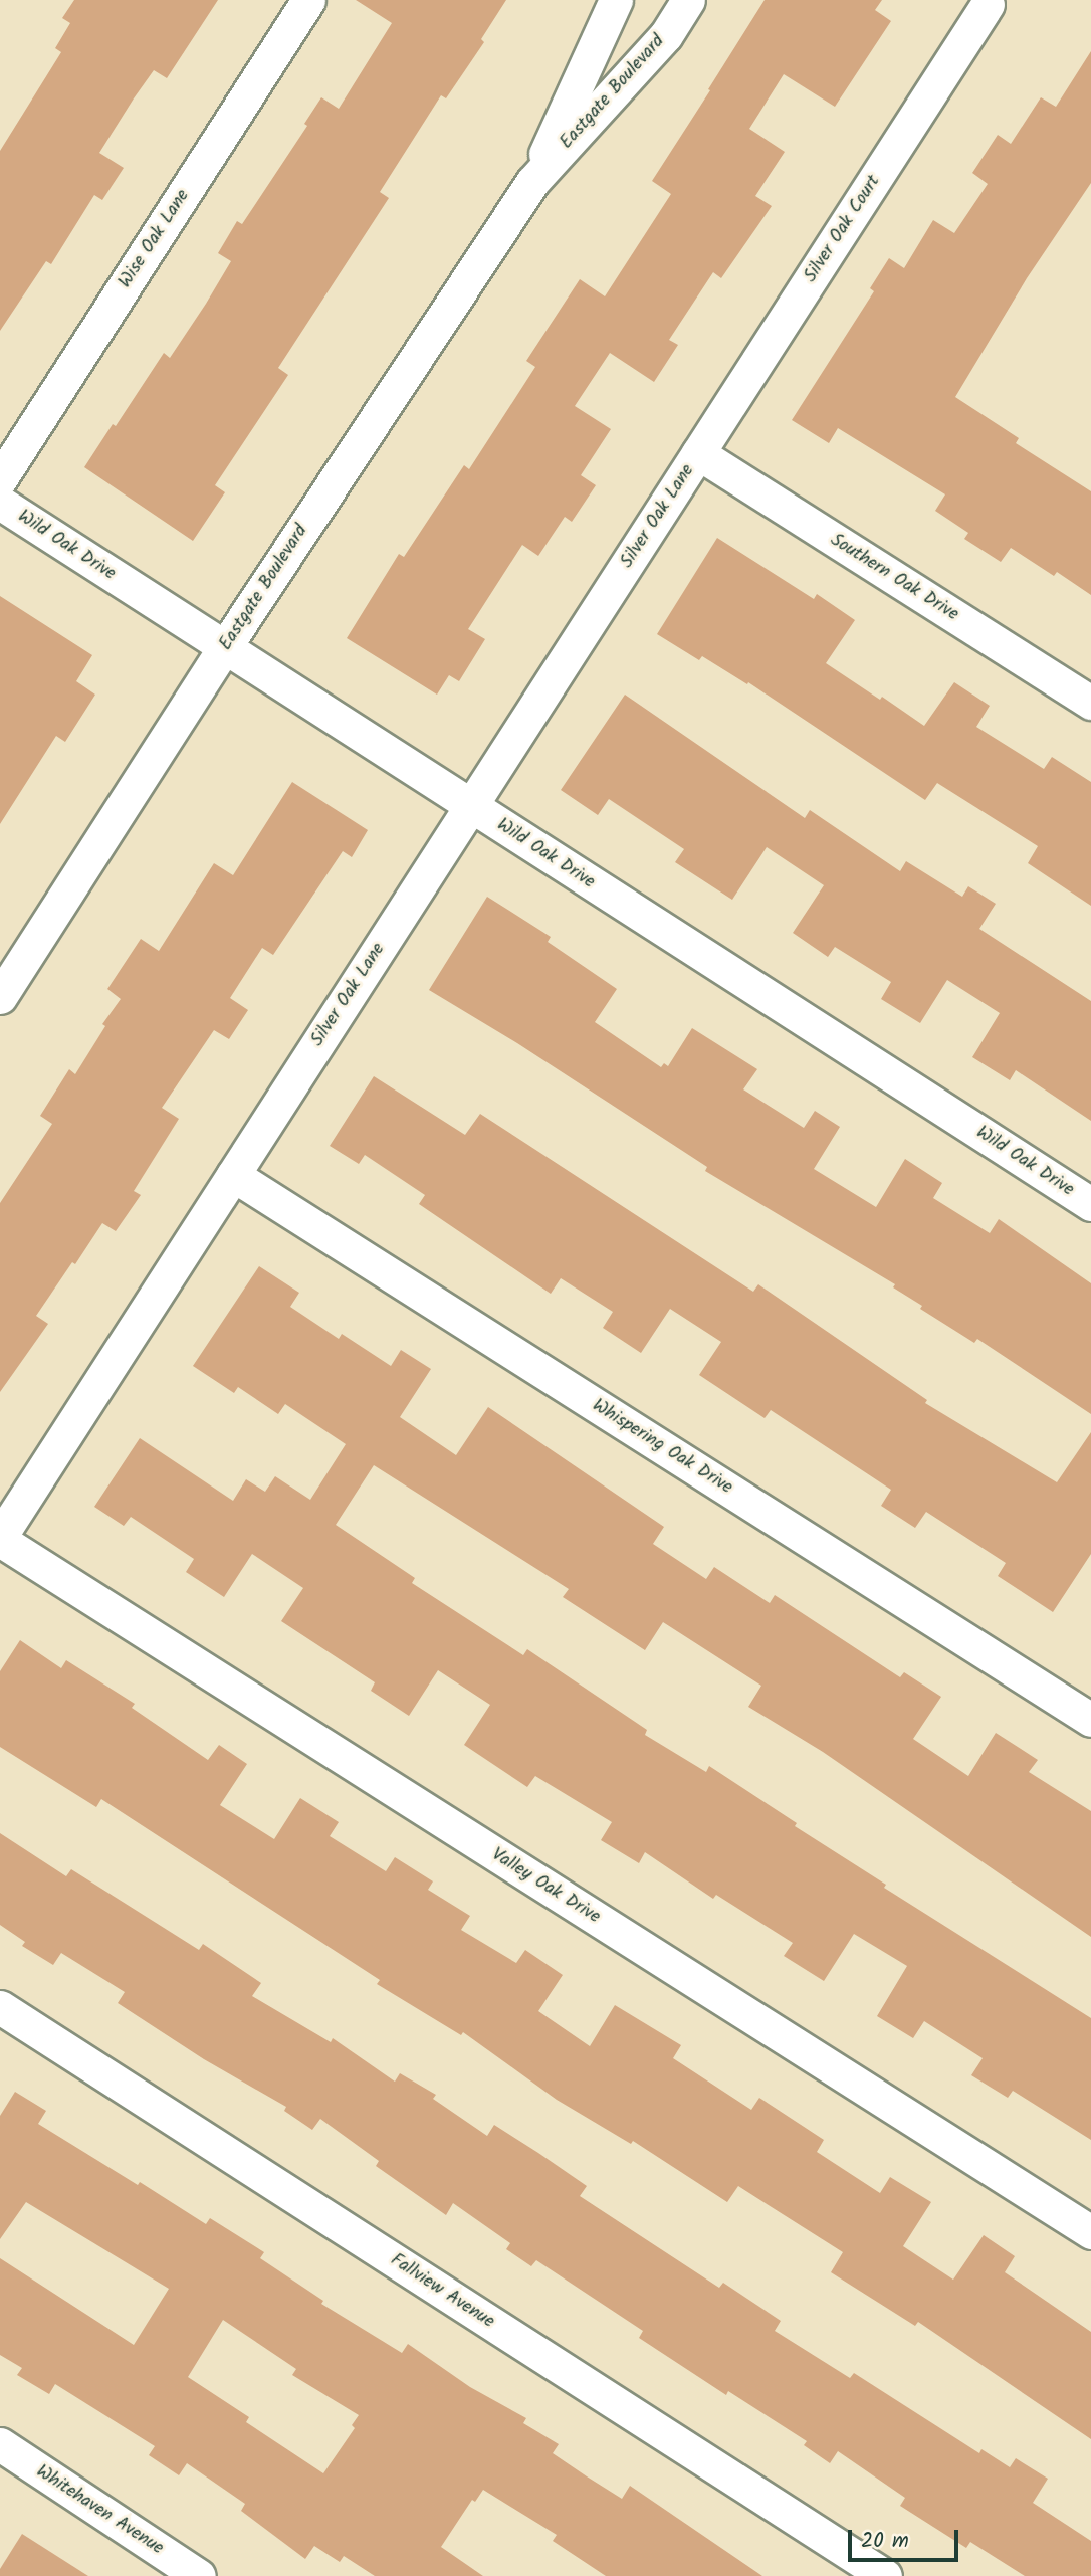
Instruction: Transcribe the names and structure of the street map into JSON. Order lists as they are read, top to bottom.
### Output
{
  "streets": {
    "street": [
      "Eastgate Boulevard",
      "Silver Oak Court",
      "Wise Oak Lane",
      "Silver Oak Lane",
      "Wild Oak Drive",
      "Southern Oak Drive",
      "Whispering Oak Drive",
      "Valley Oak Drive",
      "Fallview Avenue",
      "Whitehaven Avenue"
    ]
  },
  "crossings": [
    ["Eastgate Boulevard", "Wild Oak Drive"],
    ["Silver Oak Court", "Silver Oak Lane"],
    ["Silver Oak Court", "Southern Oak Drive"],
    ["Silver Oak Lane", "Wild Oak Drive"],
    ["Silver Oak Lane", "Southern Oak Drive"],
    ["Silver Oak Lane", "Whispering Oak Drive"],
    ["Silver Oak Lane", "Valley Oak Drive"]
  ],
  "scale_bar": "20 m"
}
